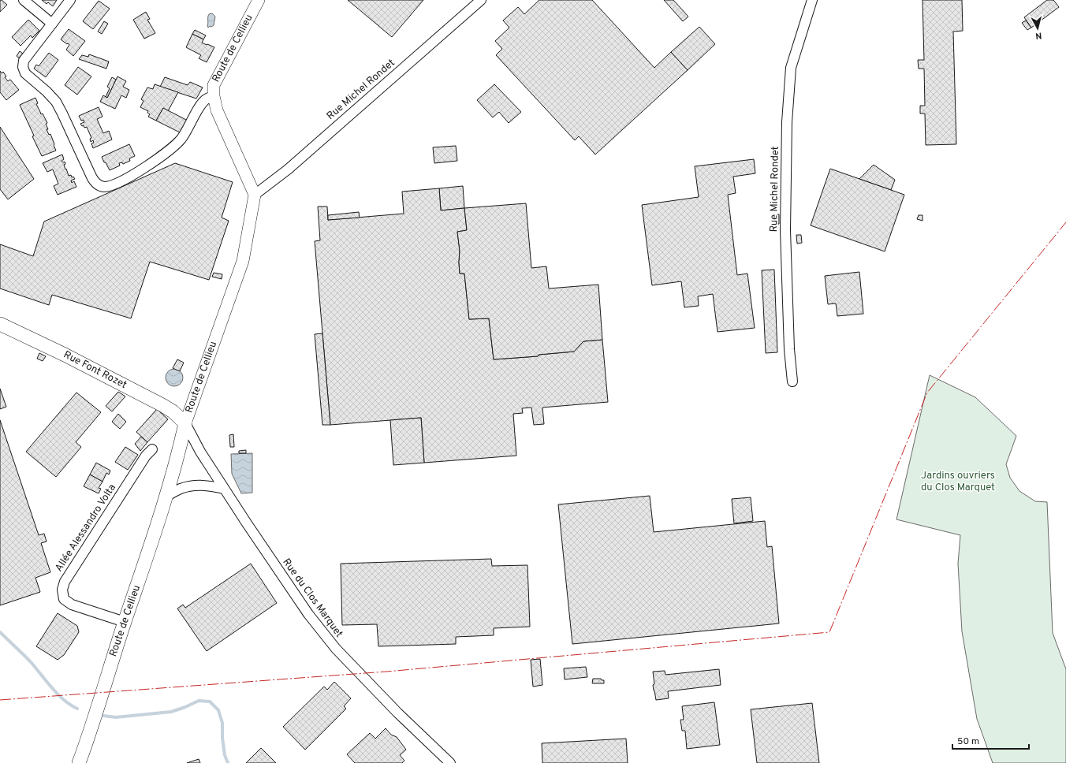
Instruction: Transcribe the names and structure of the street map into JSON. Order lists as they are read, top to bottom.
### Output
{
  "streets": {
    "main road": ["Route de Cellieu", "Rue Font Rozet"],
    "street": ["Rue Michel Rondet", "Allée Alessandro Volta", "Rue du Clos Marquet"]
  },
  "crossings": [
    ["Route de Cellieu", "Rue Michel Rondet"],
    ["Route de Cellieu", "Rue Font Rozet"],
    ["Route de Cellieu", "Allée Alessandro Volta"],
    ["Route de Cellieu", "Rue du Clos Marquet"],
    ["Rue Font Rozet", "Rue du Clos Marquet"]
  ],
  "parks": ["Jardins ouvriers du Clos Marquet"],
  "scale_bar": "50 m",
  "north": "bottom"
}
